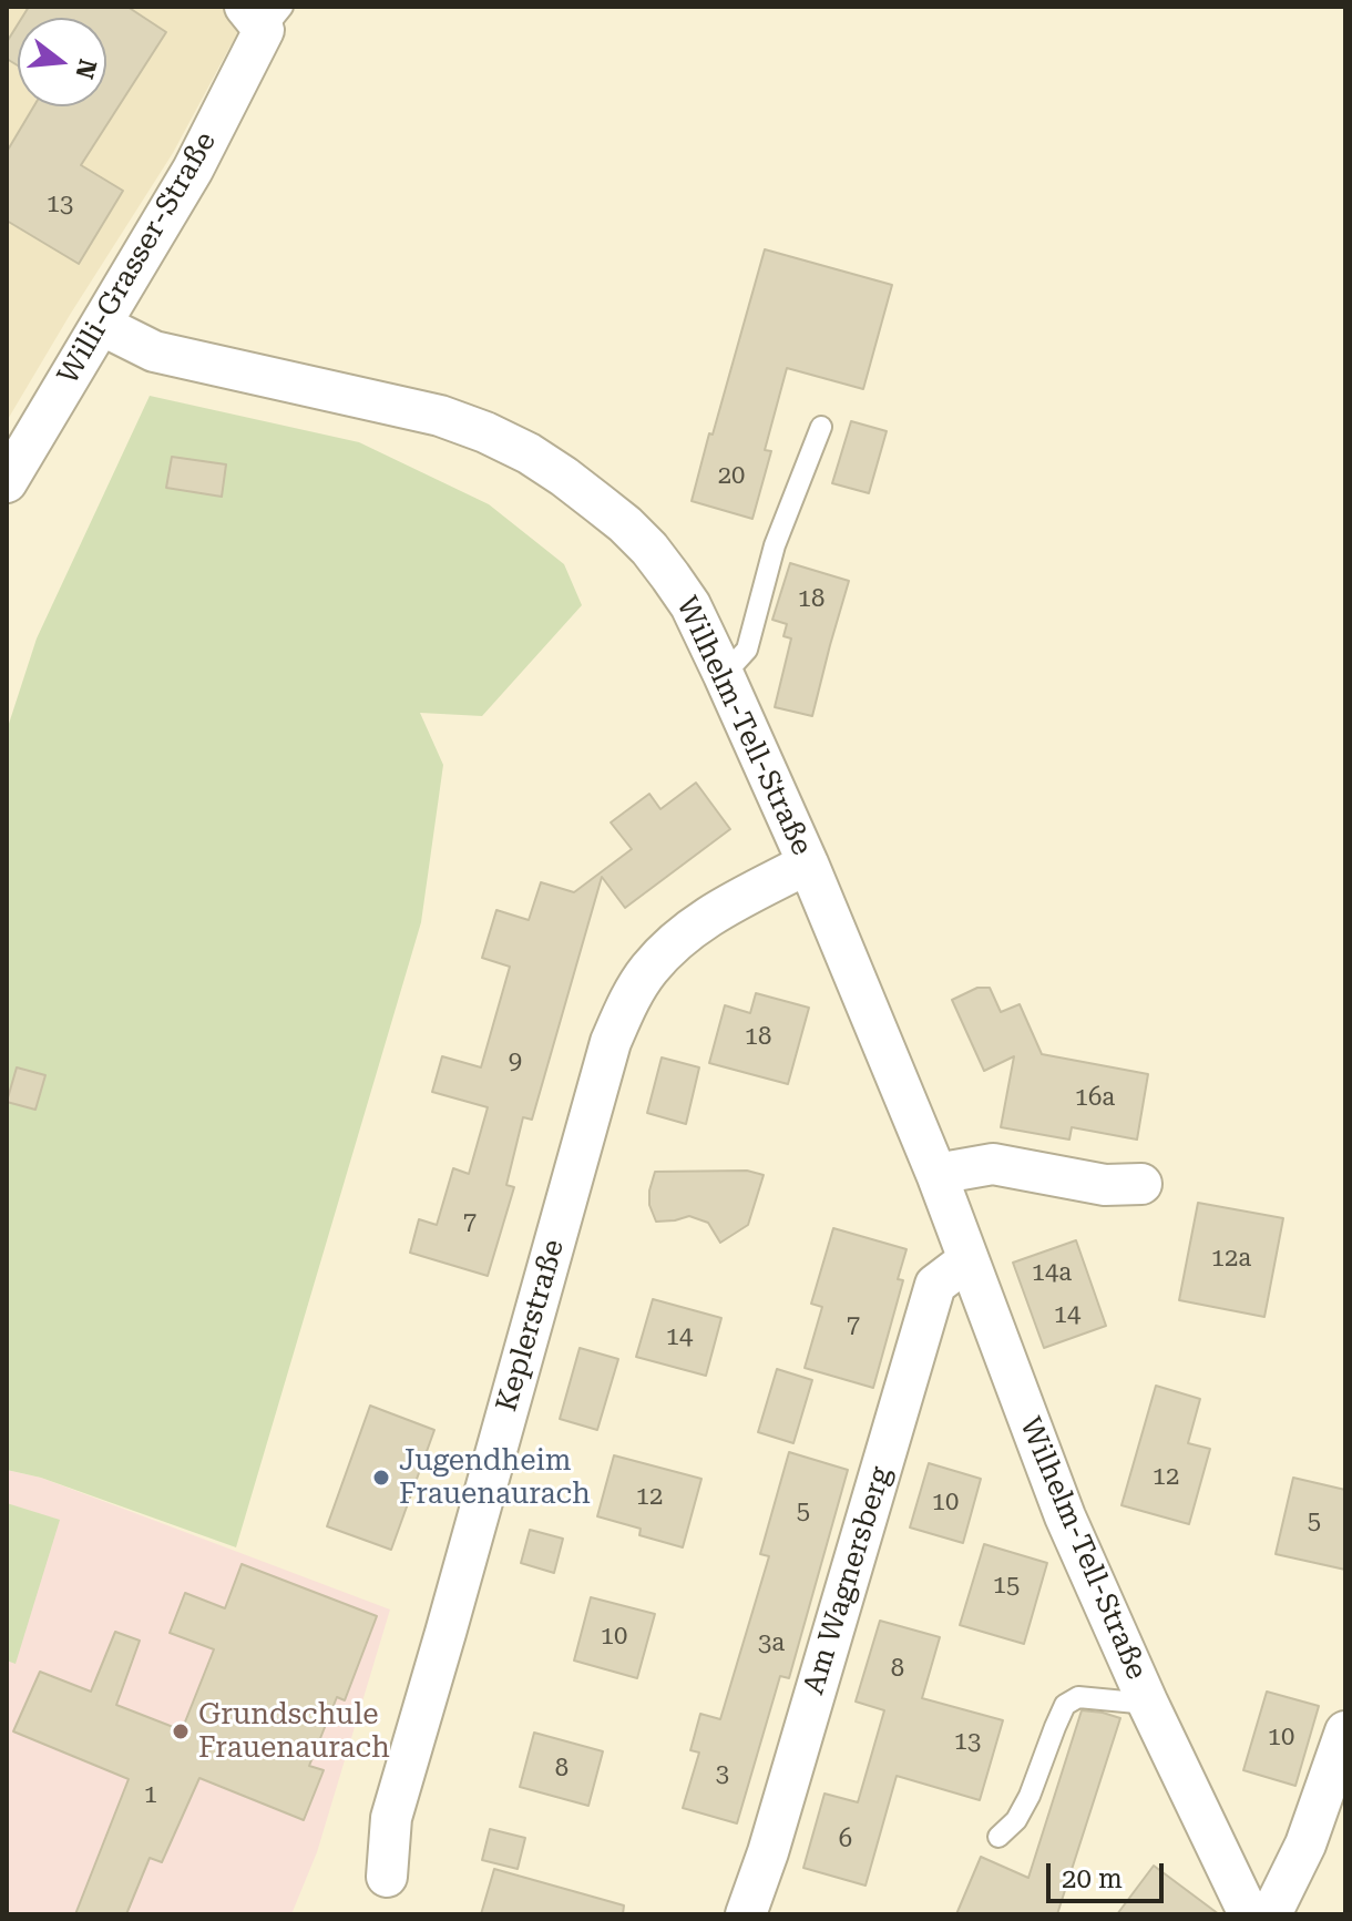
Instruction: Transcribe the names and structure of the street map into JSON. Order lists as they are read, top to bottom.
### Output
{
  "streets": {
    "street": [
      "Willi-Grasser-Straße",
      "Wilhelm-Tell-Straße",
      "Keplerstraße",
      "Am Wagnersberg"
    ]
  },
  "crossings": [
    ["Willi-Grasser-Straße", "Wilhelm-Tell-Straße"],
    ["Wilhelm-Tell-Straße", "Keplerstraße"],
    ["Wilhelm-Tell-Straße", "Am Wagnersberg"]
  ],
  "places": ["Jugendheim Frauenaurach", "Grundschule Frauenaurach"],
  "house_numbers": [
    "13",
    "20",
    "18",
    "18",
    "9",
    "16a",
    "7",
    "12a",
    "14a",
    "14",
    "7",
    "14",
    "12",
    "12",
    "10",
    "5",
    "5",
    "15",
    "10",
    "3a",
    "8",
    "10",
    "13",
    "8",
    "3",
    "1",
    "6"
  ],
  "scale_bar": "20 m",
  "north": "right"
}
